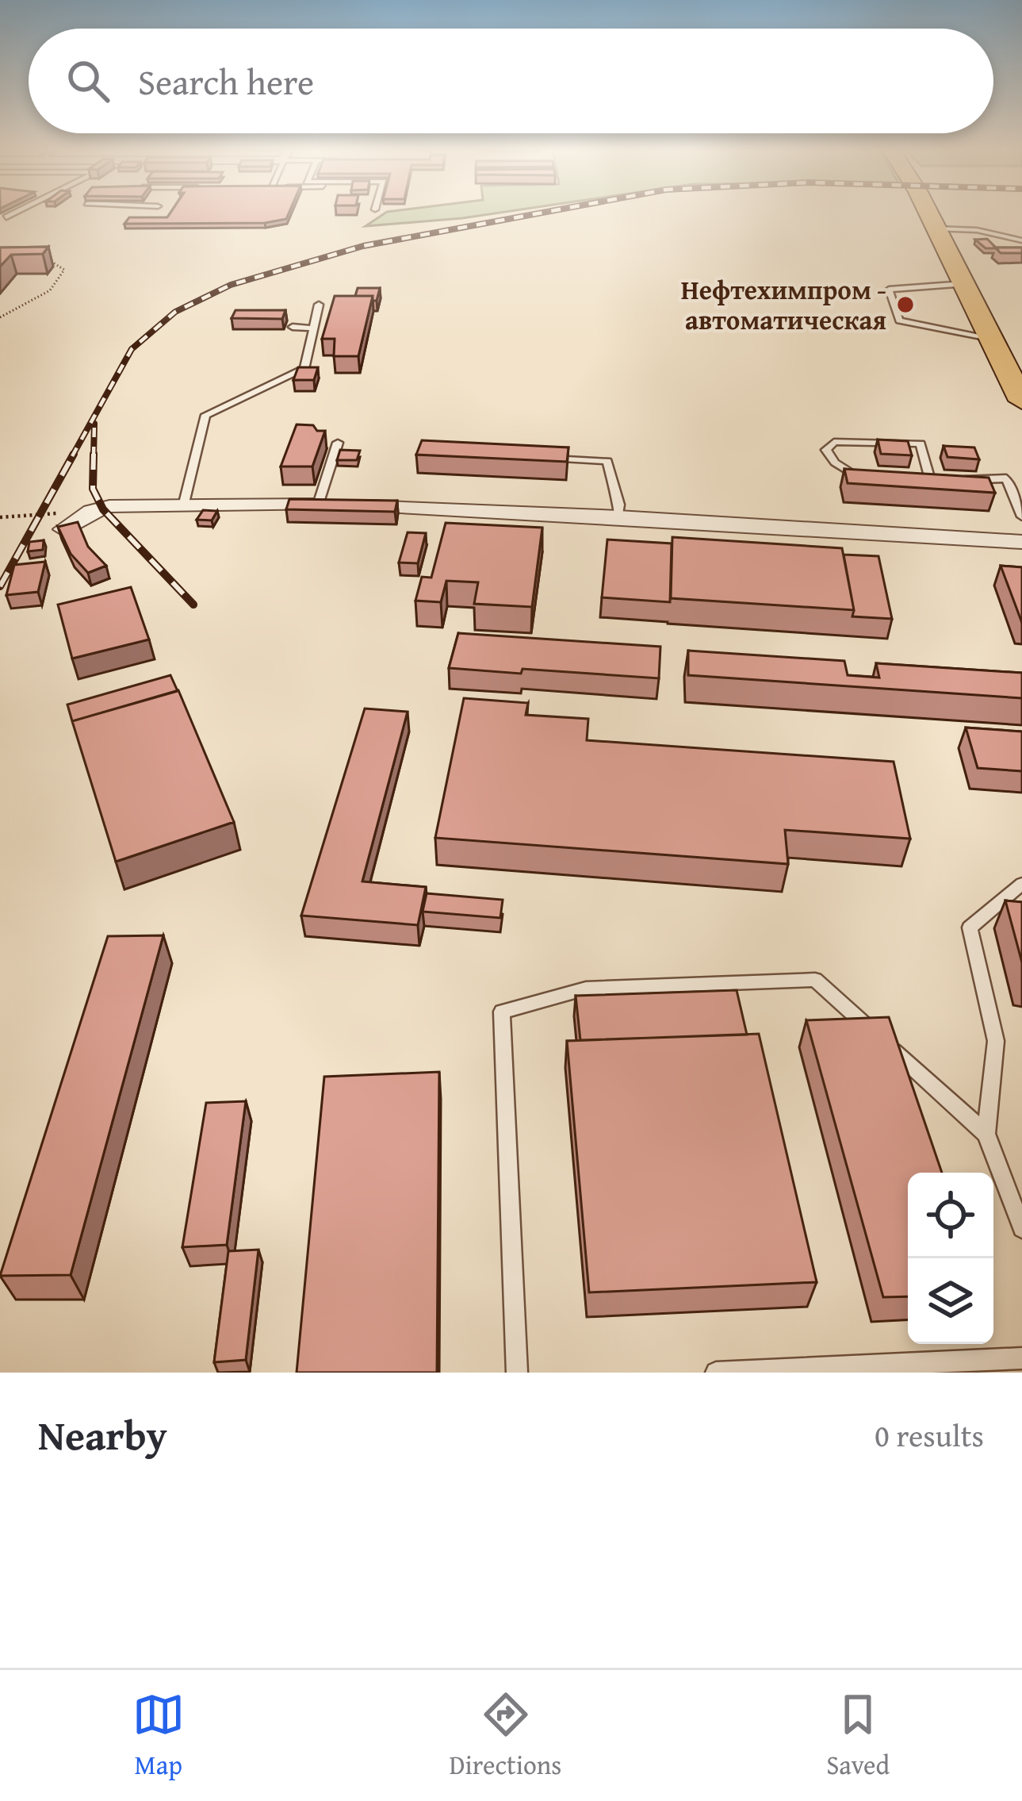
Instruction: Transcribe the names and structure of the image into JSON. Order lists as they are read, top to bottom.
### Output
{
  "places": ["Нефтехимпром - автоматическая"],
  "page": {
    "search": "Search here",
    "heading": ["Nearby", "0 results"],
    "nav": ["Map", "Directions", "Saved"]
  }
}
